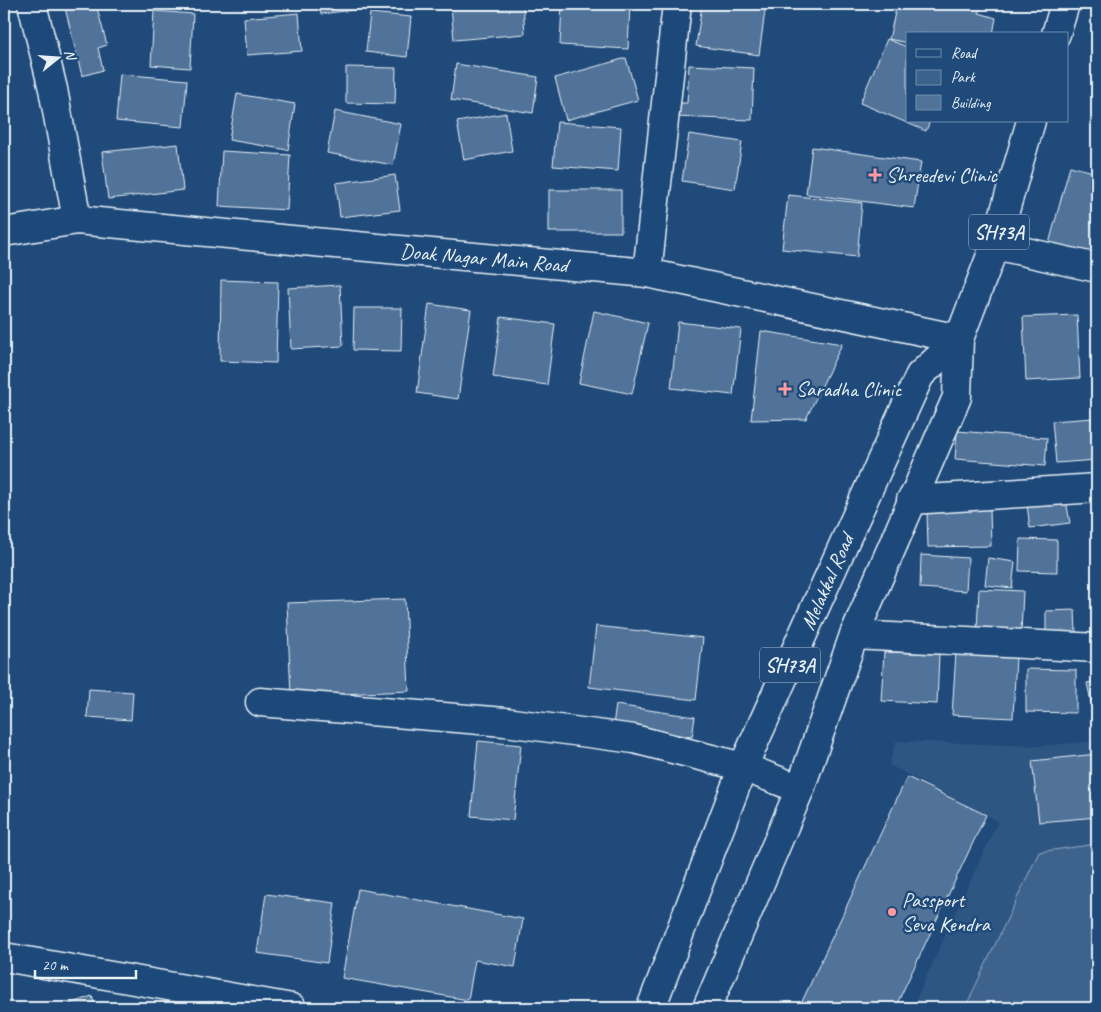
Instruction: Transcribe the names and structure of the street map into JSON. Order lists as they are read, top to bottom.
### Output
{
  "streets": {
    "street": ["SH73A", "Doak Nagar Main Road", "Melakkal Road"]
  },
  "crossings": [
    ["Doak Nagar Main Road", "Melakkal Road"]
  ],
  "places": {
    "health": ["Shreedevi Clinic", "Saradha Clinic"],
    "other": ["Passport Seva Kendra"]
  },
  "legend": ["Road", "Park", "Building"],
  "scale_bar": "20 m",
  "north": "right"
}
